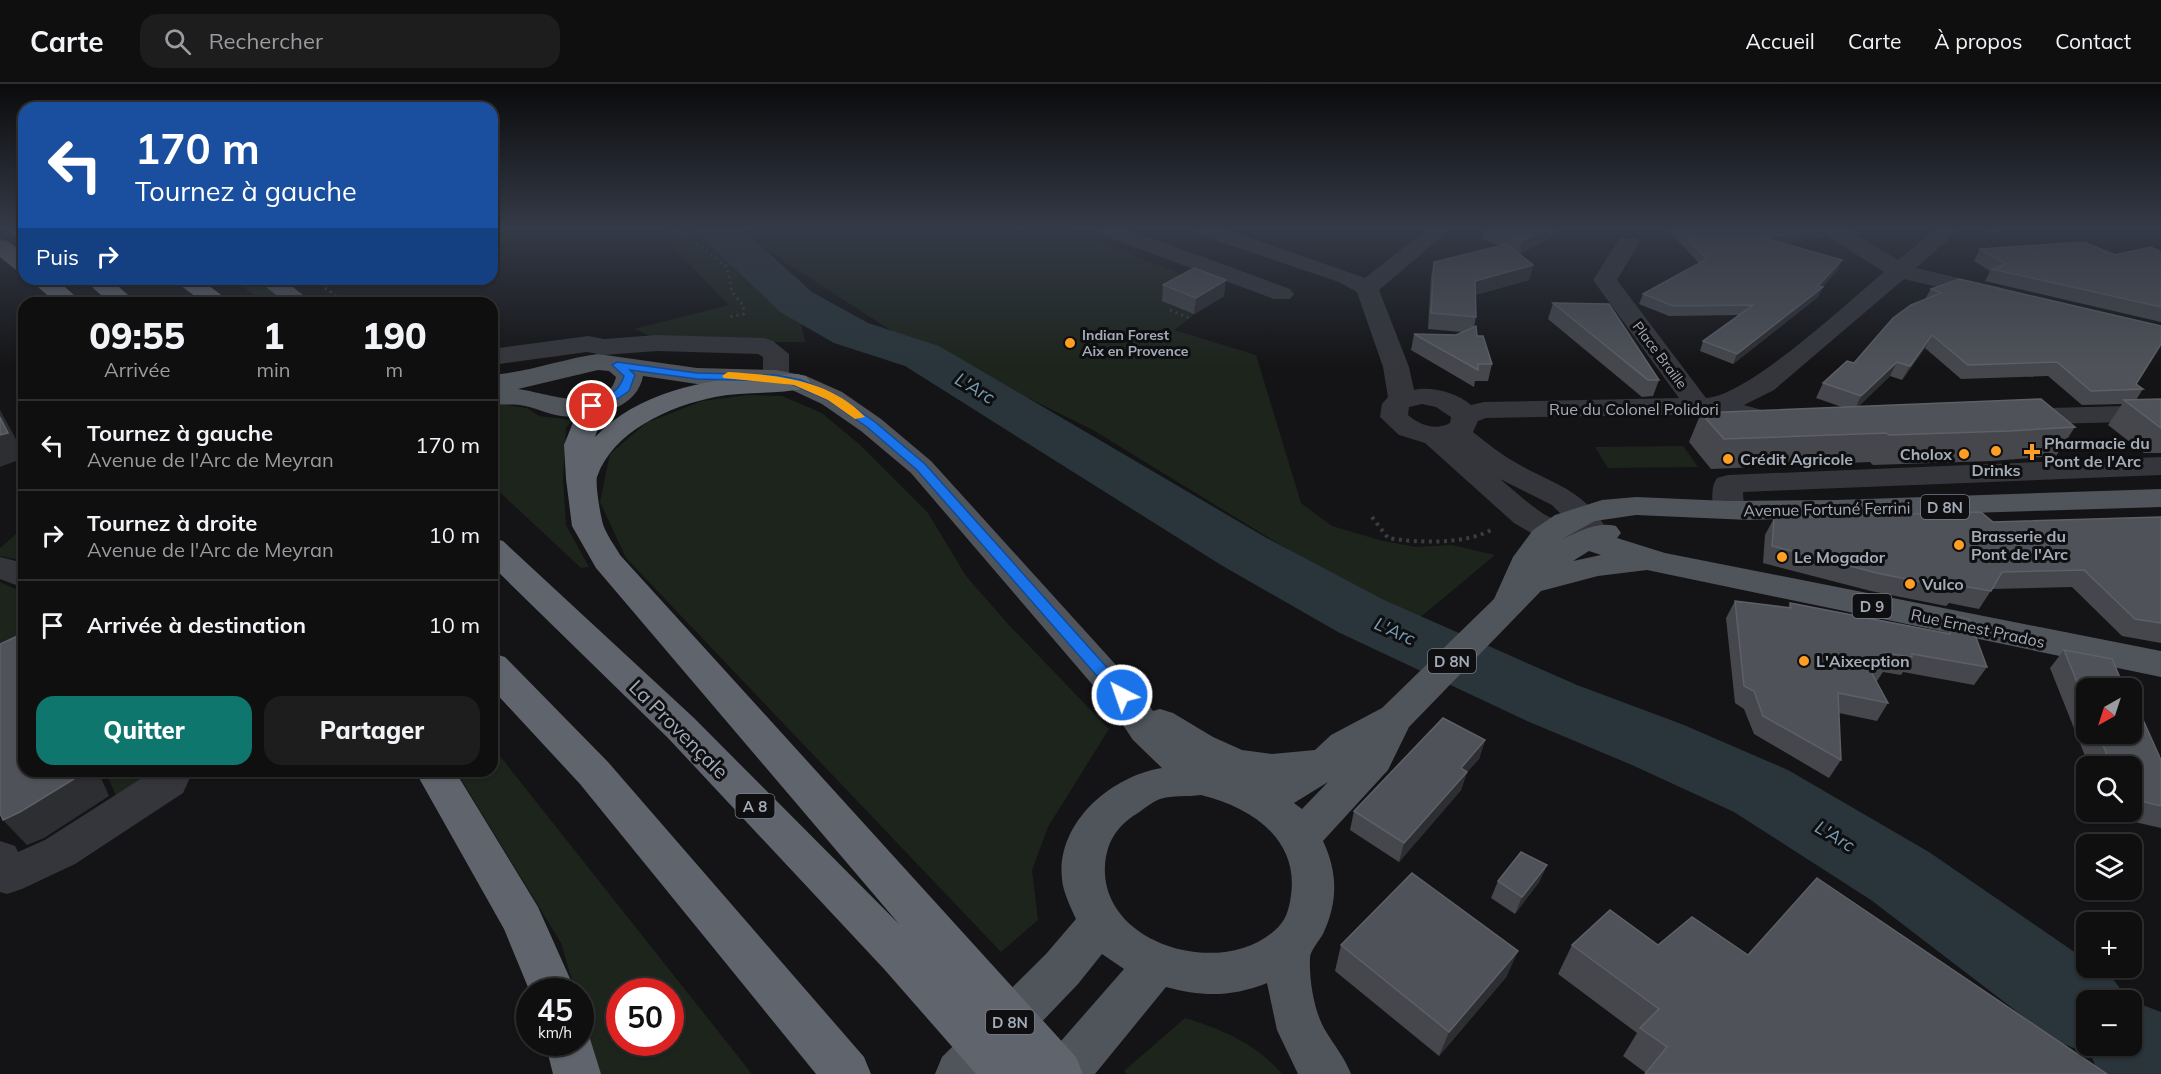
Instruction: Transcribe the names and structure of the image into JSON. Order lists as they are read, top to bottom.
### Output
{
  "streets": {
    "highway": ["La Provençale", "A 8"],
    "main road": [
      "D 8N",
      "Avenue Fortuné Ferrini",
      "D 9",
      "Rue Ernest Prados"
    ],
    "street": ["Place Braille", "Rue du Colonel Polidori"]
  },
  "crossings": [
    ["Place Braille", "Rue du Colonel Polidori"],
    ["D 8N", "Avenue Fortuné Ferrini"],
    ["Avenue Fortuné Ferrini", "Rue Ernest Prados"]
  ],
  "water": ["L'Arc"],
  "places": {
    "other": [
      "Indian Forest Aix en Provence",
      "Drinks",
      "Cholox",
      "Crédit Agricole",
      "Brasserie du Pont de l'Arc",
      "Le Mogador",
      "Vulco",
      "L'Aixecption"
    ],
    "health": ["Pharmacie du Pont de l'Arc"]
  },
  "north": "bottom left",
  "page": {
    "header": "Carte",
    "search": "Rechercher",
    "nav": [
      "Accueil",
      "Carte",
      "À propos",
      "Contact"
    ],
    "turn": ["170 m", "Tournez à gauche"],
    "then": "Puis",
    "eta": [
      "09:55",
      "Arrivée",
      "1",
      "min",
      "190",
      "m"
    ],
    "list": [
      {
        "name": "Tournez à gauche",
        "note": "Avenue de l'Arc de Meyran",
        "value": "170 m"
      },
      {
        "name": "Tournez à droite",
        "note": "Avenue de l'Arc de Meyran",
        "value": "10 m"
      },
      {
        "name": "Arrivée à destination",
        "value": "10 m"
      }
    ],
    "map_buttons": ["+", "−"],
    "buttons": ["Quitter", "Partager"],
    "speed": "45 km/h",
    "limit": "50"
  }
}
